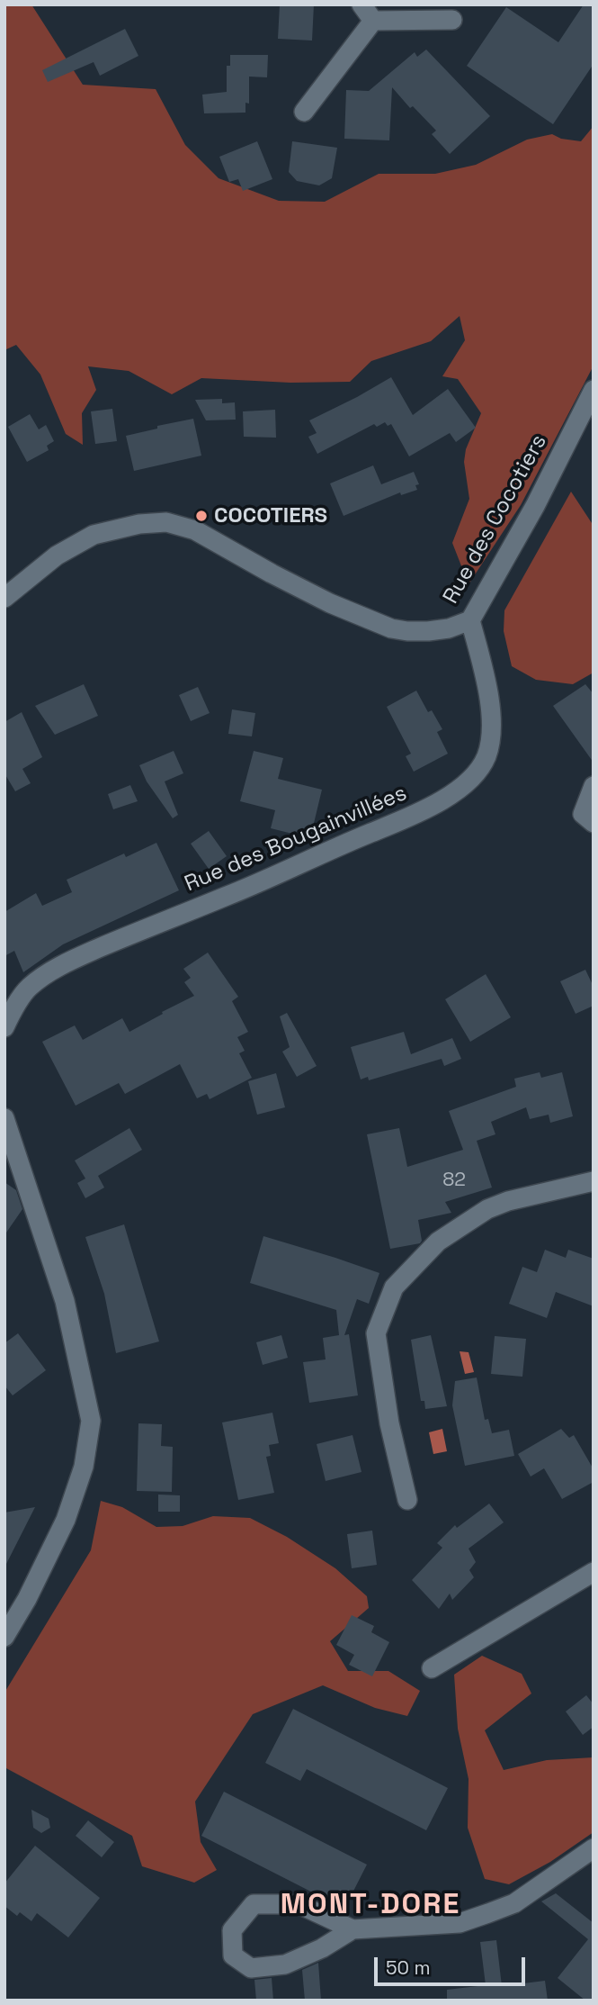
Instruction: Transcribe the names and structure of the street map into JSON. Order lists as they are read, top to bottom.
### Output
{
  "streets": {
    "street": ["Rue des Cocotiers", "Rue des Bougainvillées"]
  },
  "crossings": [
    ["Rue des Cocotiers", "Rue des Bougainvillées"]
  ],
  "districts": ["MONT-DORE"],
  "places": ["COCOTIERS"],
  "house_numbers": ["82"],
  "scale_bar": "50 m"
}
